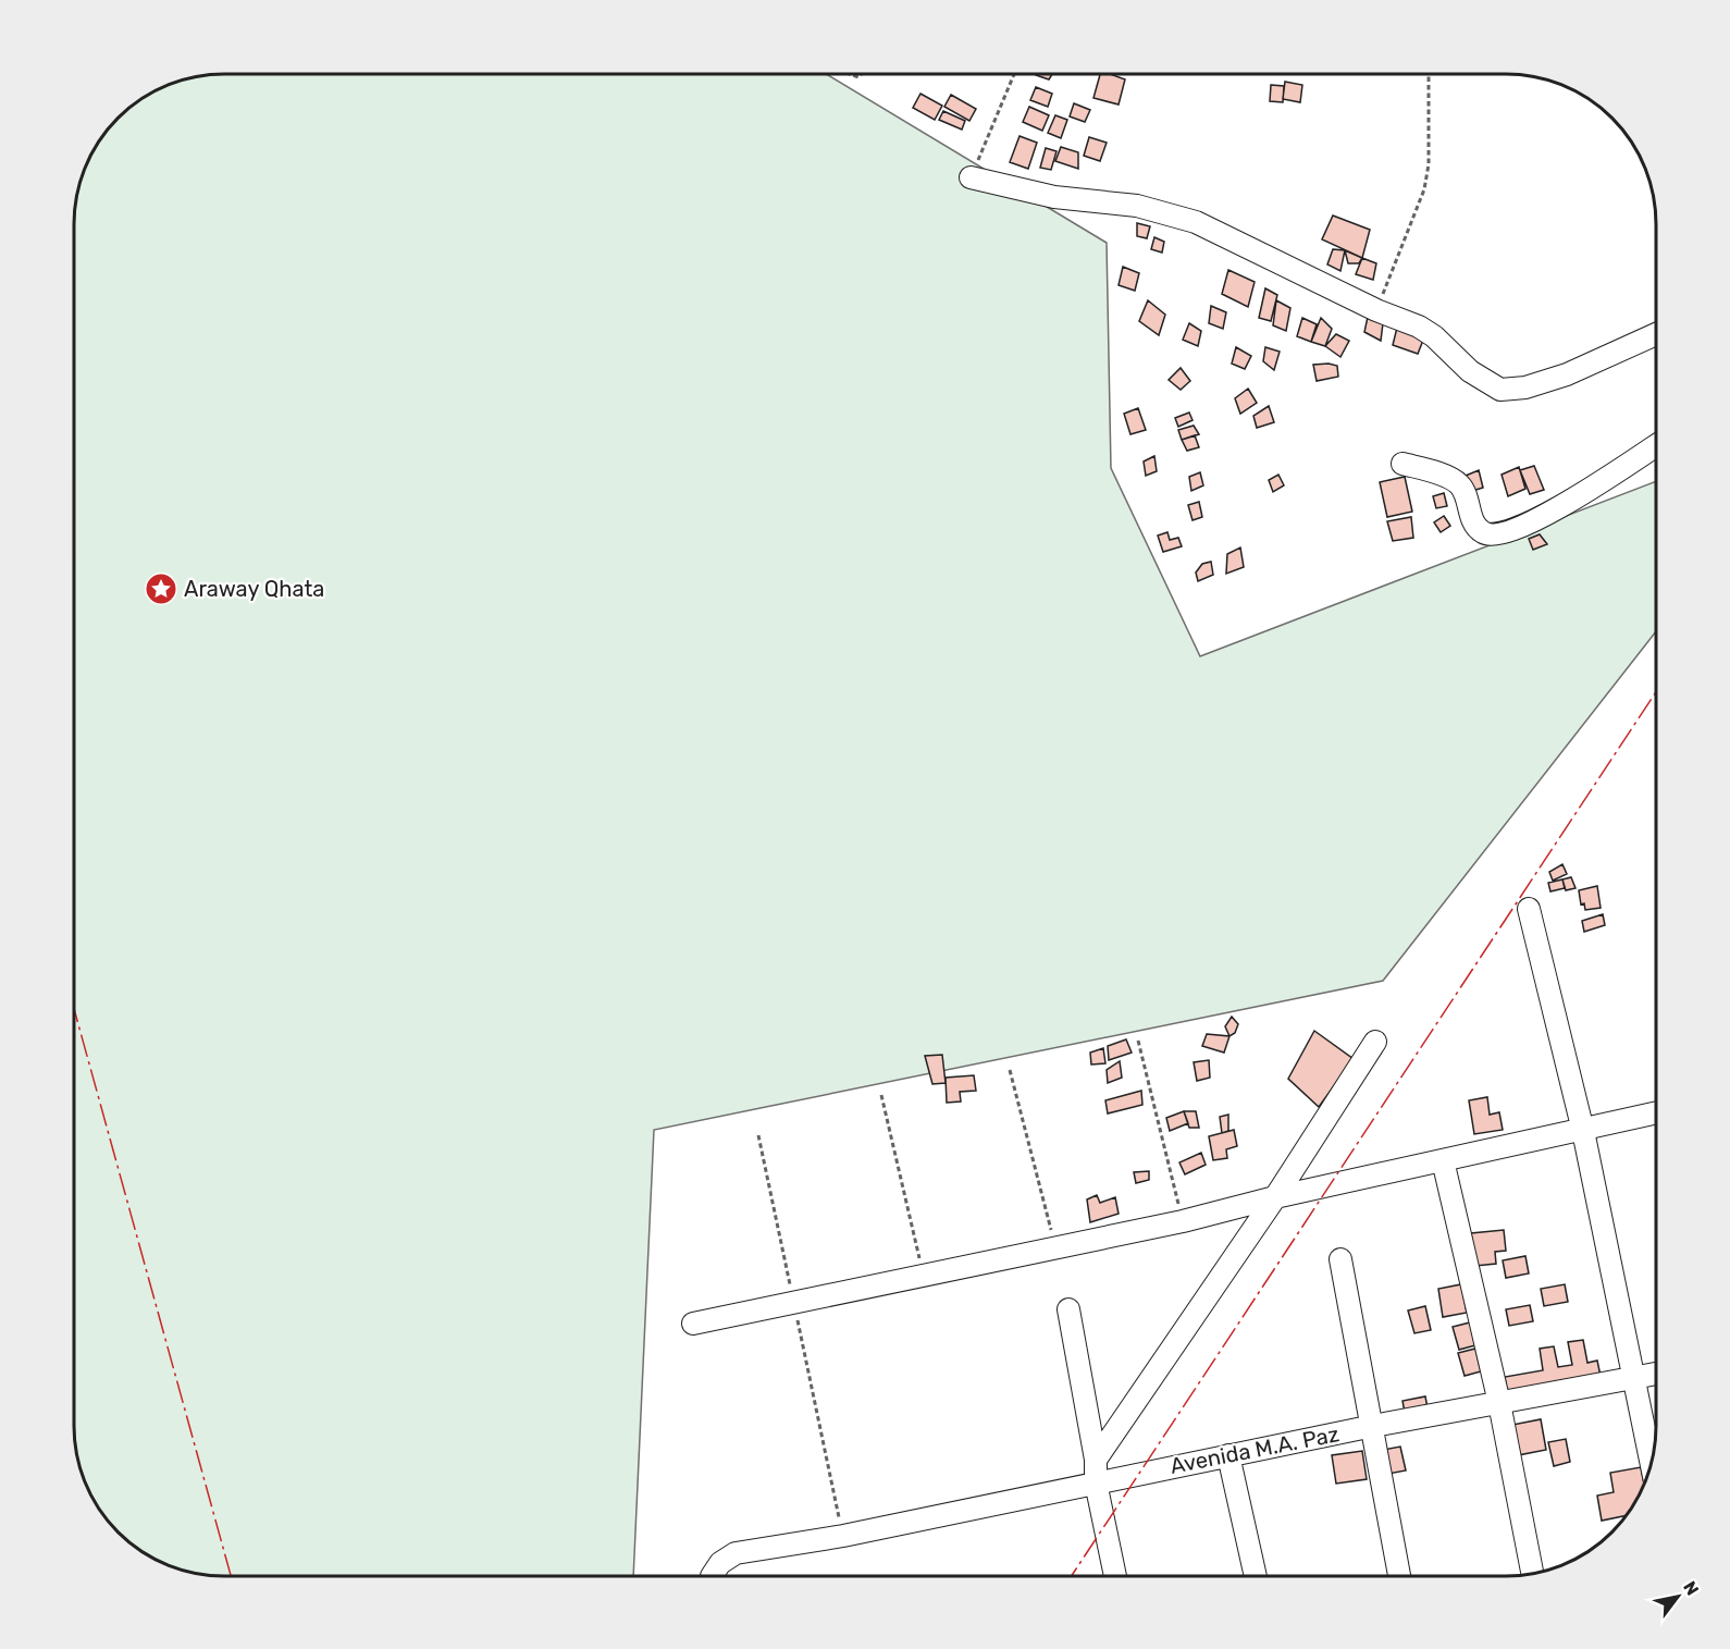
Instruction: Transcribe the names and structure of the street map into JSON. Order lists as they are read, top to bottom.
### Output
{
  "streets": {
    "street": ["Avenida M.A. Paz"]
  },
  "places": {
    "place": ["Araway Qhata"]
  },
  "north": "top right"
}
